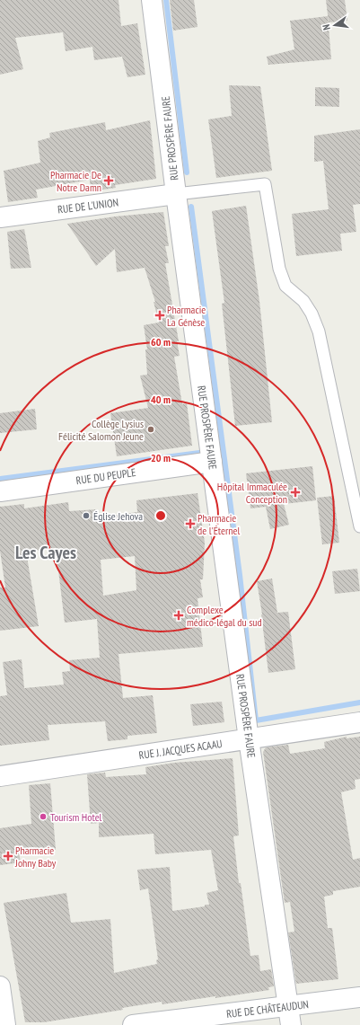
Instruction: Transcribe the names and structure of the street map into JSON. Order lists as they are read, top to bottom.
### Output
{
  "streets": {
    "street": [
      "RUE PROSPÈRE FAURE",
      "RUE DE L'UNION",
      "RUE DU PEUPLE",
      "RUE J. JACQUES ACAAU",
      "RUE DE CHÂTEAUDUN"
    ]
  },
  "crossings": [
    ["RUE PROSPÈRE FAURE", "RUE DE L'UNION"],
    ["RUE PROSPÈRE FAURE", "RUE DU PEUPLE"],
    ["RUE PROSPÈRE FAURE", "RUE J. JACQUES ACAAU"],
    ["RUE PROSPÈRE FAURE", "RUE DE CHÂTEAUDUN"]
  ],
  "districts": ["Les Cayes"],
  "places": {
    "health": [
      "Pharmacie De Notre Damn",
      "Pharmacie La Génèse",
      "Hôpital Immaculée Conception",
      "Pharmacie de l'Éternel",
      "Complexe médico-légal du sud",
      "Pharmacie Johny Baby"
    ],
    "other": ["Collège Lysius Félicité Salomon Jeune", "Église Jehova", "Tourism Hotel"]
  },
  "north": "left",
  "rings": ["60 m", "40 m", "20 m"]
}
